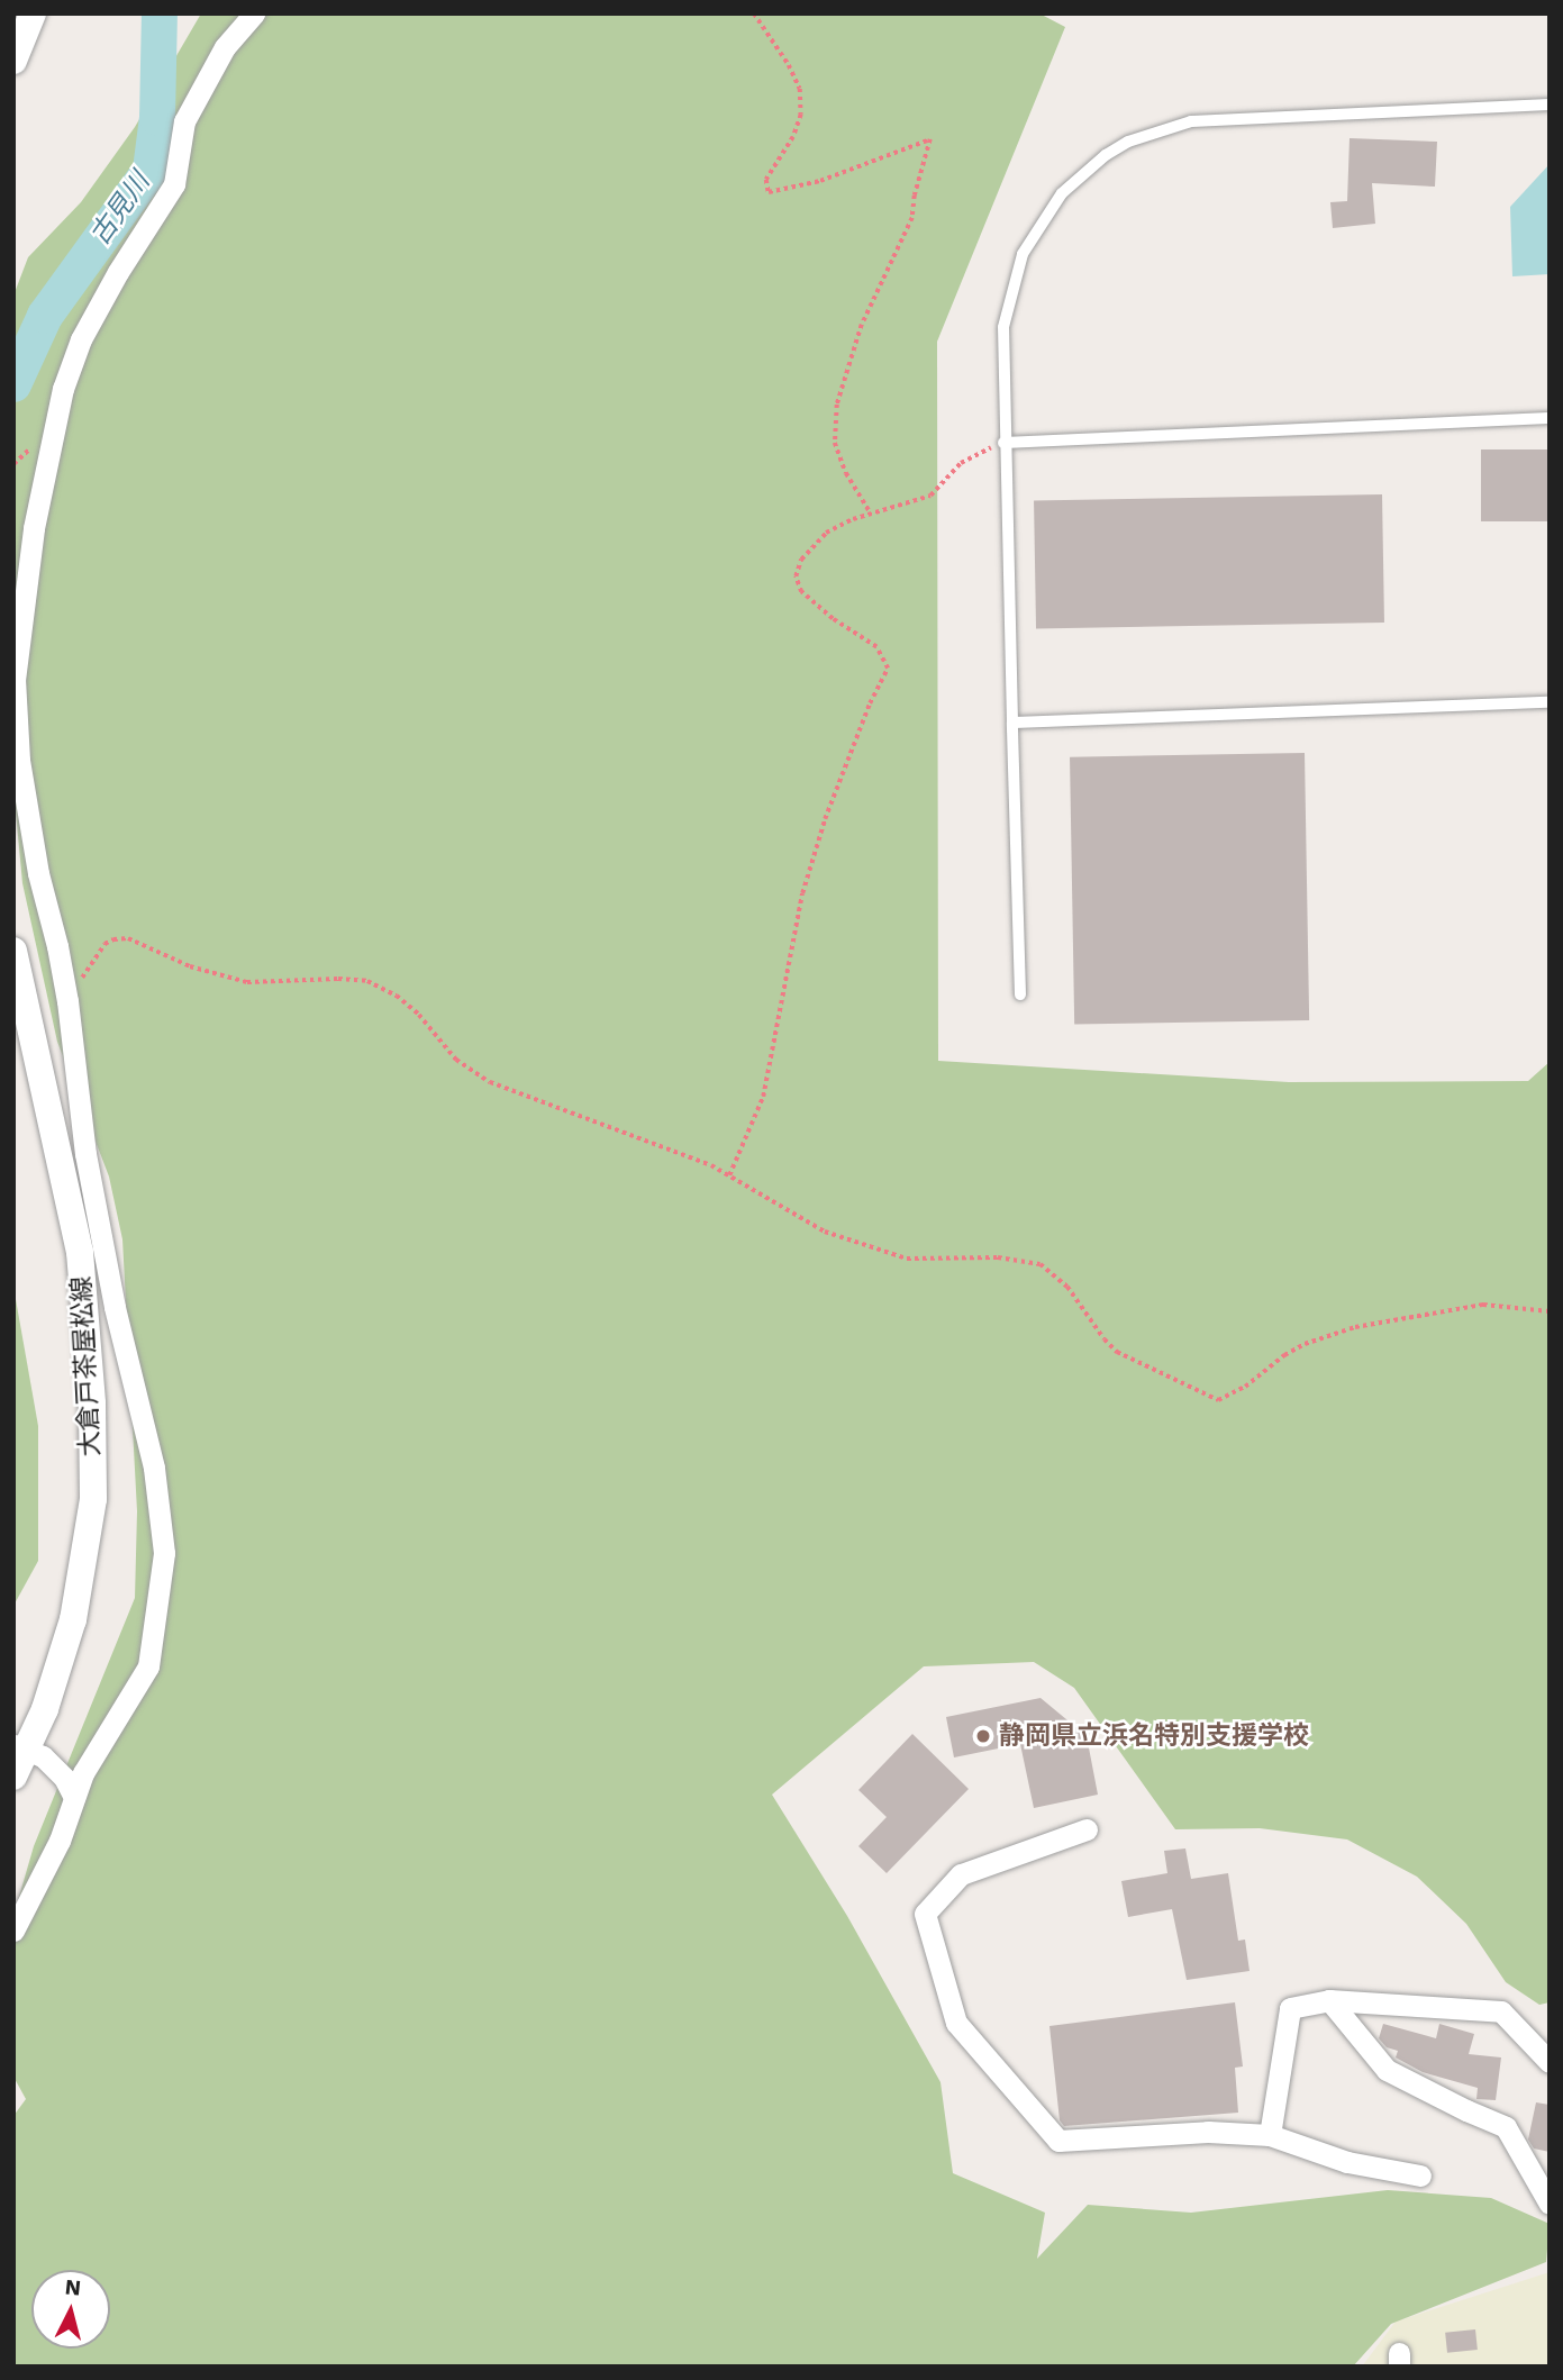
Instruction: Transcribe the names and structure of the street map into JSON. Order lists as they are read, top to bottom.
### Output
{
  "streets": {
    "street": ["大倉戸茶屋松線"]
  },
  "water": ["古見川"],
  "places": ["静岡県立浜名特別支援学校"],
  "north": "top"
}
